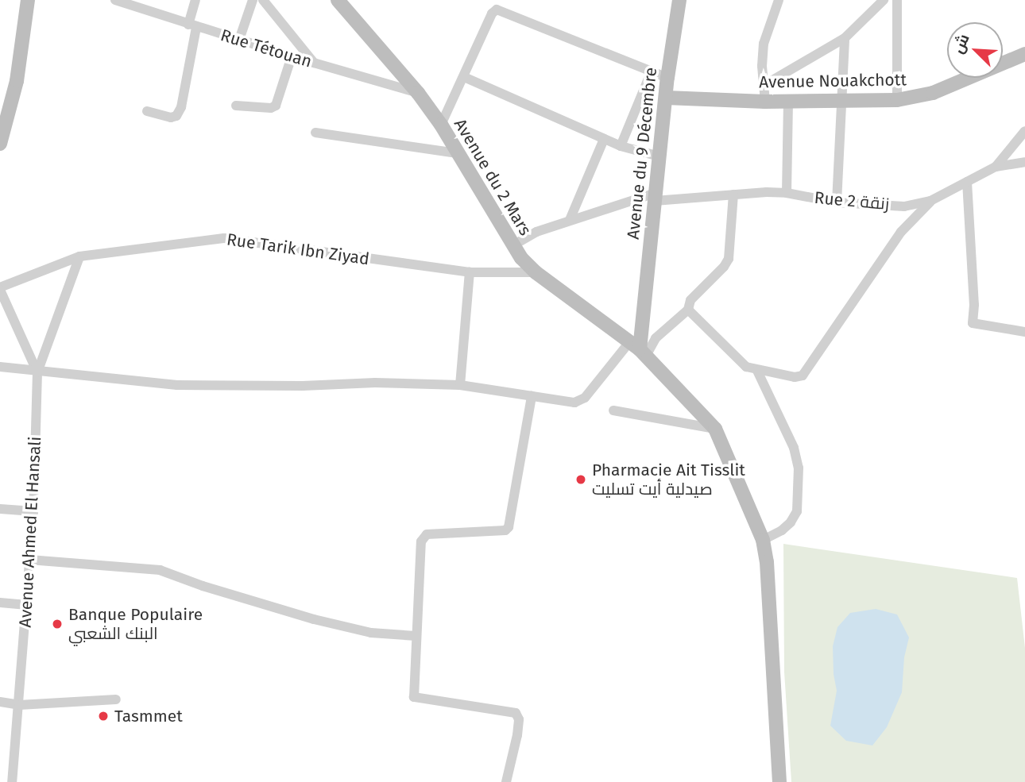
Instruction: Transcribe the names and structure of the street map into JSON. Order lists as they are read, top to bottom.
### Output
{
  "streets": {
    "street": [
      "Rue Tétouan",
      "Avenue Nouakchott",
      "Avenue du 9 Décembre",
      "Avenue du 2 Mars",
      "Rue 2 زنقة",
      "Rue Tarik Ibn Ziyad",
      "Avenue Ahmed El Hansali"
    ]
  },
  "crossings": [
    ["Rue Tétouan", "Avenue du 2 Mars"],
    ["Avenue Nouakchott", "Avenue du 9 Décembre"],
    ["Avenue du 9 Décembre", "Avenue du 2 Mars"],
    ["Avenue du 9 Décembre", "Rue 2 زنقة"],
    ["Avenue du 2 Mars", "Rue 2 زنقة"],
    ["Avenue du 2 Mars", "Rue Tarik Ibn Ziyad"],
    ["Rue Tarik Ibn Ziyad", "Avenue Ahmed El Hansali"]
  ],
  "places": ["Pharmacie Ait Tisslit صيدلية أيت تسليت", "Banque Populaire البنك الشعبي", "Tasmmet"],
  "north": "top left"
}
